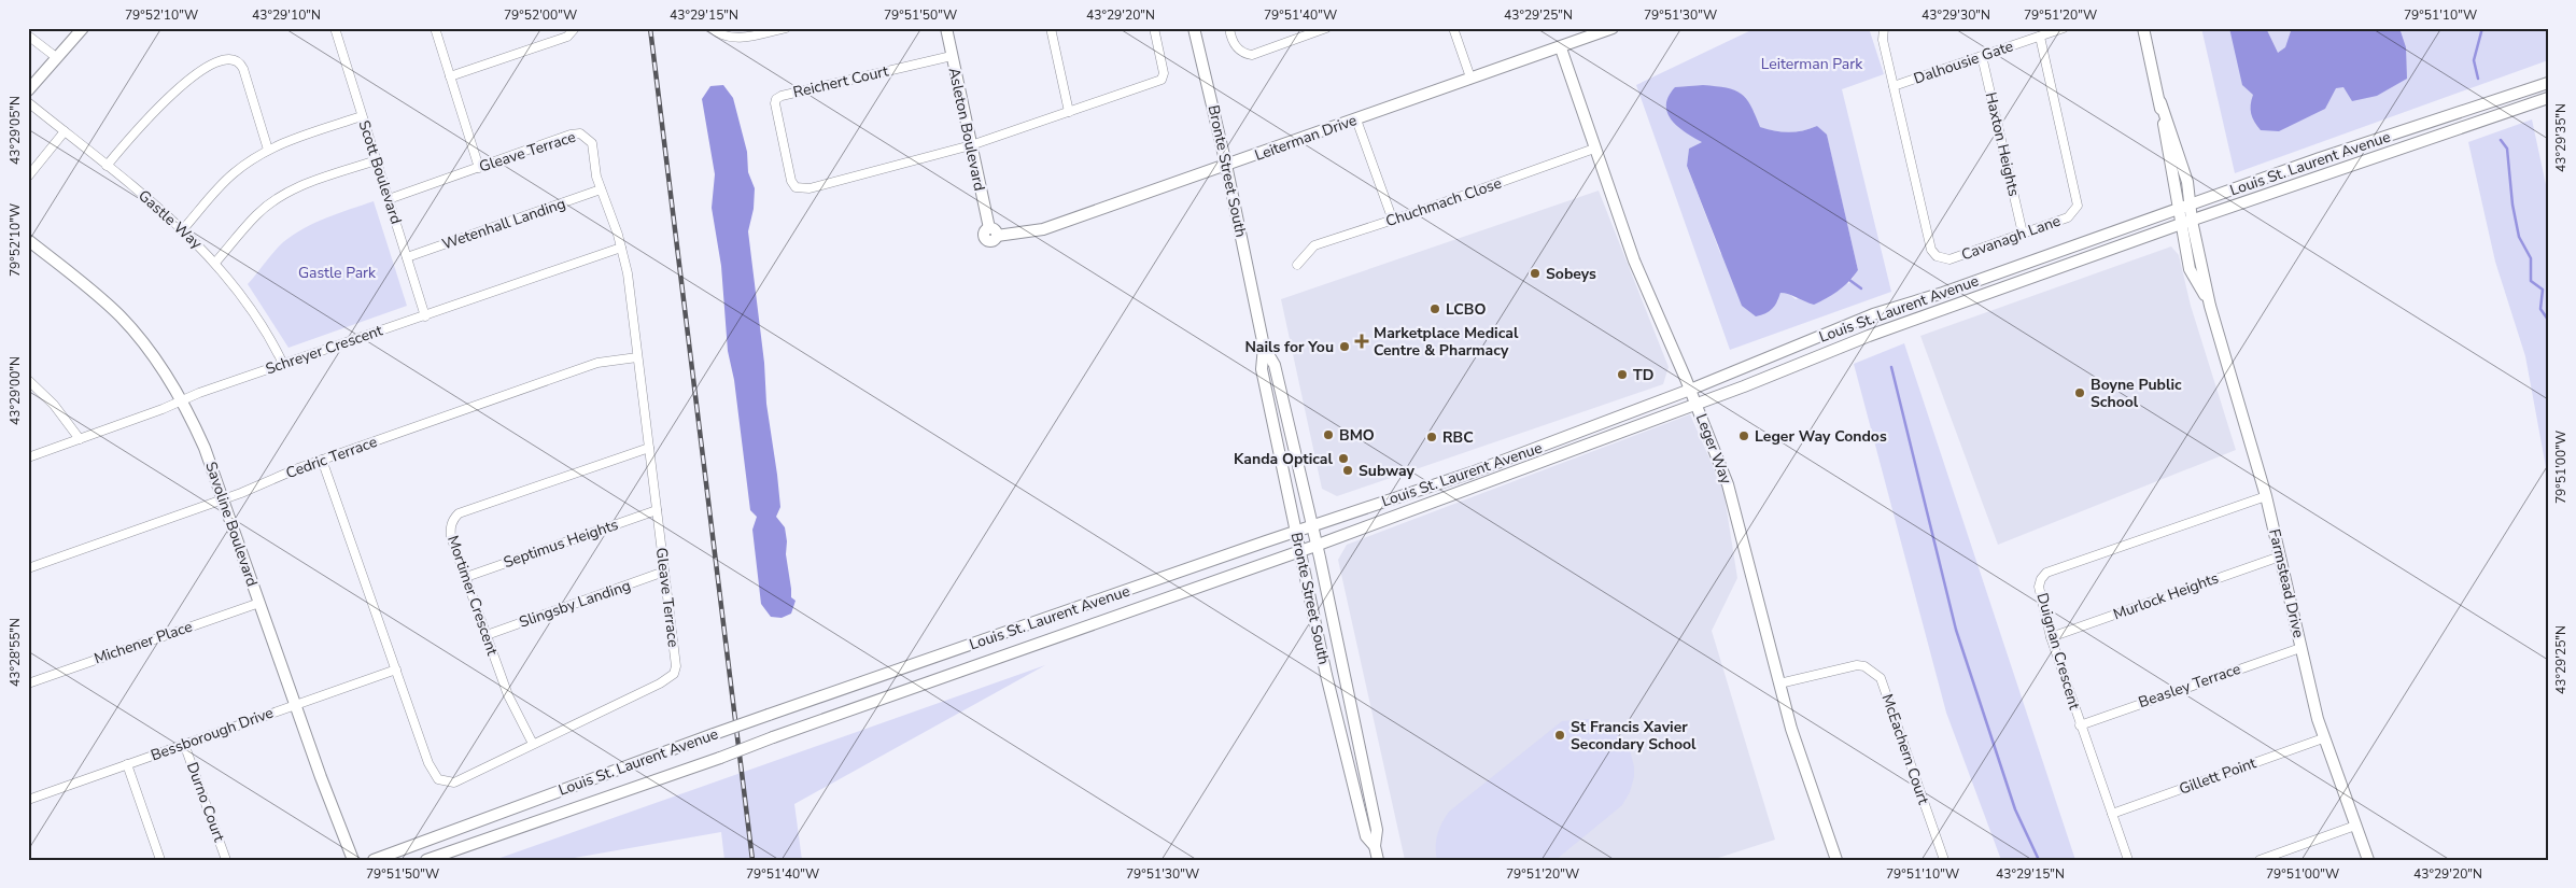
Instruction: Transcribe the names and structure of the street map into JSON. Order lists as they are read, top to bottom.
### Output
{
  "streets": {
    "main road": [
      "Asleton Boulevard",
      "Leiterman Drive",
      "Louis St. Laurent Avenue",
      "Bronte Street South",
      "Leger Way",
      "Savoline Boulevard",
      "Farmstead Drive"
    ],
    "street": [
      "Dalhousie Gate",
      "Reichert Court",
      "Haxton Heights",
      "Gleave Terrace",
      "Scott Boulevard",
      "Chuchmach Close",
      "Gastle Way",
      "Wetenhall Landing",
      "Cavanagh Lane",
      "Schreyer Crescent",
      "Cedric Terrace",
      "Septimus Heights",
      "Mortimer Crescent",
      "Murlock Heights",
      "Slingsby Landing",
      "Michener Place",
      "Duignan Crescent",
      "Beasley Terrace",
      "Bessborough Drive",
      "McEachern Court",
      "Gillett Point",
      "Durno Court"
    ]
  },
  "crossings": [
    ["Dalhousie Gate", "Haxton Heights"],
    ["Dalhousie Gate", "Cavanagh Lane"],
    ["Reichert Court", "Asleton Boulevard"],
    ["Asleton Boulevard", "Leiterman Drive"],
    ["Leiterman Drive", "Bronte Street South"],
    ["Leiterman Drive", "Leger Way"],
    ["Haxton Heights", "Cavanagh Lane"],
    ["Gleave Terrace", "Scott Boulevard"],
    ["Gleave Terrace", "Wetenhall Landing"],
    ["Gleave Terrace", "Schreyer Crescent"],
    ["Gleave Terrace", "Cedric Terrace"],
    ["Gleave Terrace", "Septimus Heights"],
    ["Gleave Terrace", "Mortimer Crescent"],
    ["Gleave Terrace", "Slingsby Landing"],
    ["Gleave Terrace", "Bessborough Drive"],
    ["Louis St. Laurent Avenue", "Bronte Street South"],
    ["Louis St. Laurent Avenue", "Leger Way"],
    ["Louis St. Laurent Avenue", "Farmstead Drive"],
    ["Scott Boulevard", "Wetenhall Landing"],
    ["Scott Boulevard", "Schreyer Crescent"],
    ["Chuchmach Close", "Leger Way"],
    ["Gastle Way", "Schreyer Crescent"],
    ["Schreyer Crescent", "Savoline Boulevard"],
    ["Leger Way", "McEachern Court"],
    ["Cedric Terrace", "Savoline Boulevard"],
    ["Savoline Boulevard", "Michener Place"],
    ["Savoline Boulevard", "Bessborough Drive"],
    ["Septimus Heights", "Mortimer Crescent"],
    ["Farmstead Drive", "Murlock Heights"],
    ["Farmstead Drive", "Duignan Crescent"],
    ["Farmstead Drive", "Beasley Terrace"],
    ["Farmstead Drive", "Gillett Point"],
    ["Mortimer Crescent", "Slingsby Landing"],
    ["Murlock Heights", "Duignan Crescent"],
    ["Duignan Crescent", "Beasley Terrace"],
    ["Duignan Crescent", "Gillett Point"],
    ["Bessborough Drive", "Durno Court"]
  ],
  "parks": ["Leiterman Park", "Gastle Park"],
  "places": {
    "other": [
      "Sobeys",
      "LCBO",
      "Nails for You",
      "TD",
      "Boyne Public School",
      "BMO",
      "Leger Way Condos",
      "RBC",
      "Kanda Optical",
      "Subway",
      "St Francis Xavier Secondary School"
    ],
    "health": ["Marketplace Medical Centre & Pharmacy"]
  },
  "coordinates": [
    "79°52'10\"W",
    "43°29'10\"N",
    "79°52'00\"W",
    "43°29'15\"N",
    "79°51'50\"W",
    "43°29'20\"N",
    "79°51'40\"W",
    "43°29'25\"N",
    "79°51'30\"W",
    "43°29'30\"N",
    "79°51'20\"W",
    "79°51'10\"W",
    "43°29'05\"N",
    "43°29'35\"N",
    "43°29'00\"N",
    "79°51'00\"W",
    "43°28'55\"N"
  ]
}
